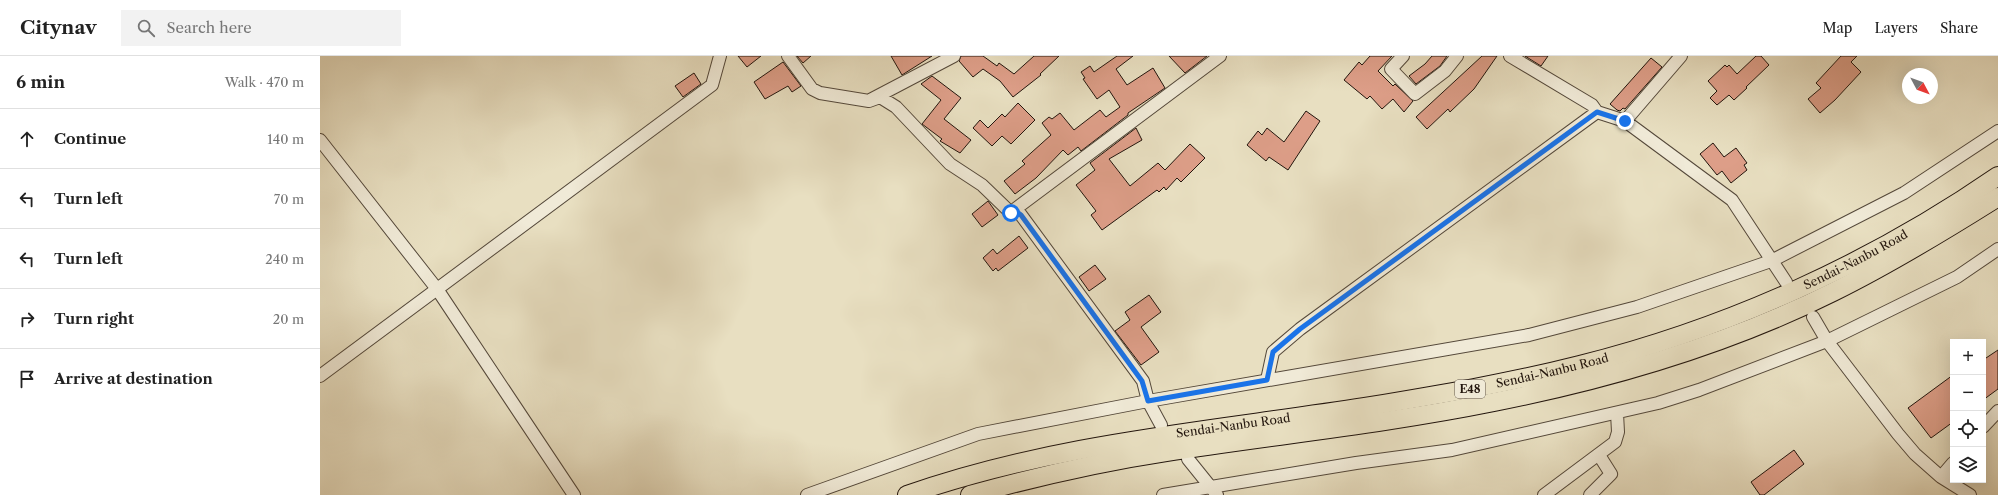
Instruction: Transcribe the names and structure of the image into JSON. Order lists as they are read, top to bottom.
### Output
{
  "streets": {
    "highway": ["Sendai-Nanbu Road", "E48"]
  },
  "north": "bottom right",
  "page": {
    "header": "Citynav",
    "search": "Search here",
    "nav": ["Map", "Layers", "Share"],
    "heading": ["6 min", "Walk · 470 m"],
    "list": [
      ["Continue", "140 m"],
      ["Turn left", "70 m"],
      ["Turn left", "240 m"],
      ["Turn right", "20 m"],
      "Arrive at destination"
    ],
    "map_buttons": ["+", "−"]
  }
}
